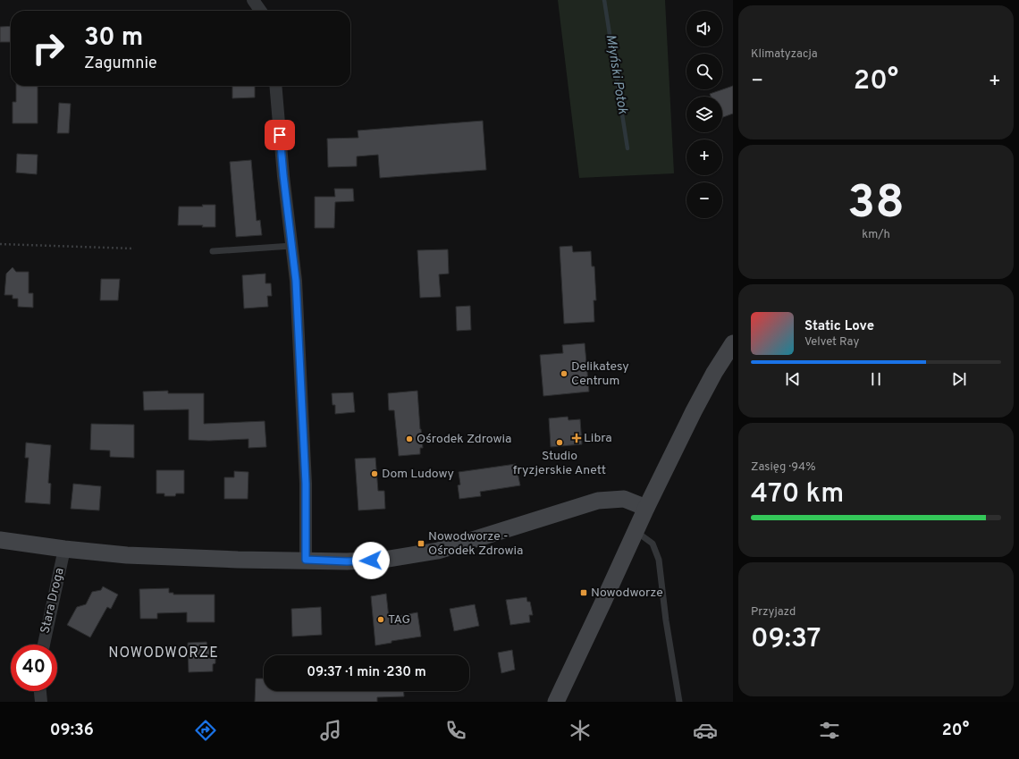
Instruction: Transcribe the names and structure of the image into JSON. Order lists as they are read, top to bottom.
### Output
{
  "streets": {
    "street": ["Stara Droga"]
  },
  "districts": ["NOWODWORZE"],
  "water": ["Młyński Potok"],
  "places": {
    "other": [
      "Delikatesy Centrum",
      "Ośrodek Zdrowia",
      "Studio fryzjerskie Anett",
      "Dom Ludowy",
      "TAG"
    ],
    "health": ["Libra"],
    "transit": ["Nowodworze - Ośrodek Zdrowia", "Nowodworze"]
  },
  "page": {
    "tile": [
      "Klimatyzacja",
      ["38", "km/h"],
      ["Zasięg · 94%", "470 km"],
      ["Przyjazd", "09:37"]
    ],
    "map_buttons": ["+", "−"],
    "turn": ["30 m", "Zagumnie"],
    "heat": ["−", "20°", "+"],
    "song": ["Static Love", "Velvet Ray"],
    "limit": "40",
    "trip": "09:37 · 1 min · 230 m",
    "tabs": ["09:36", "20°"]
  }
}
